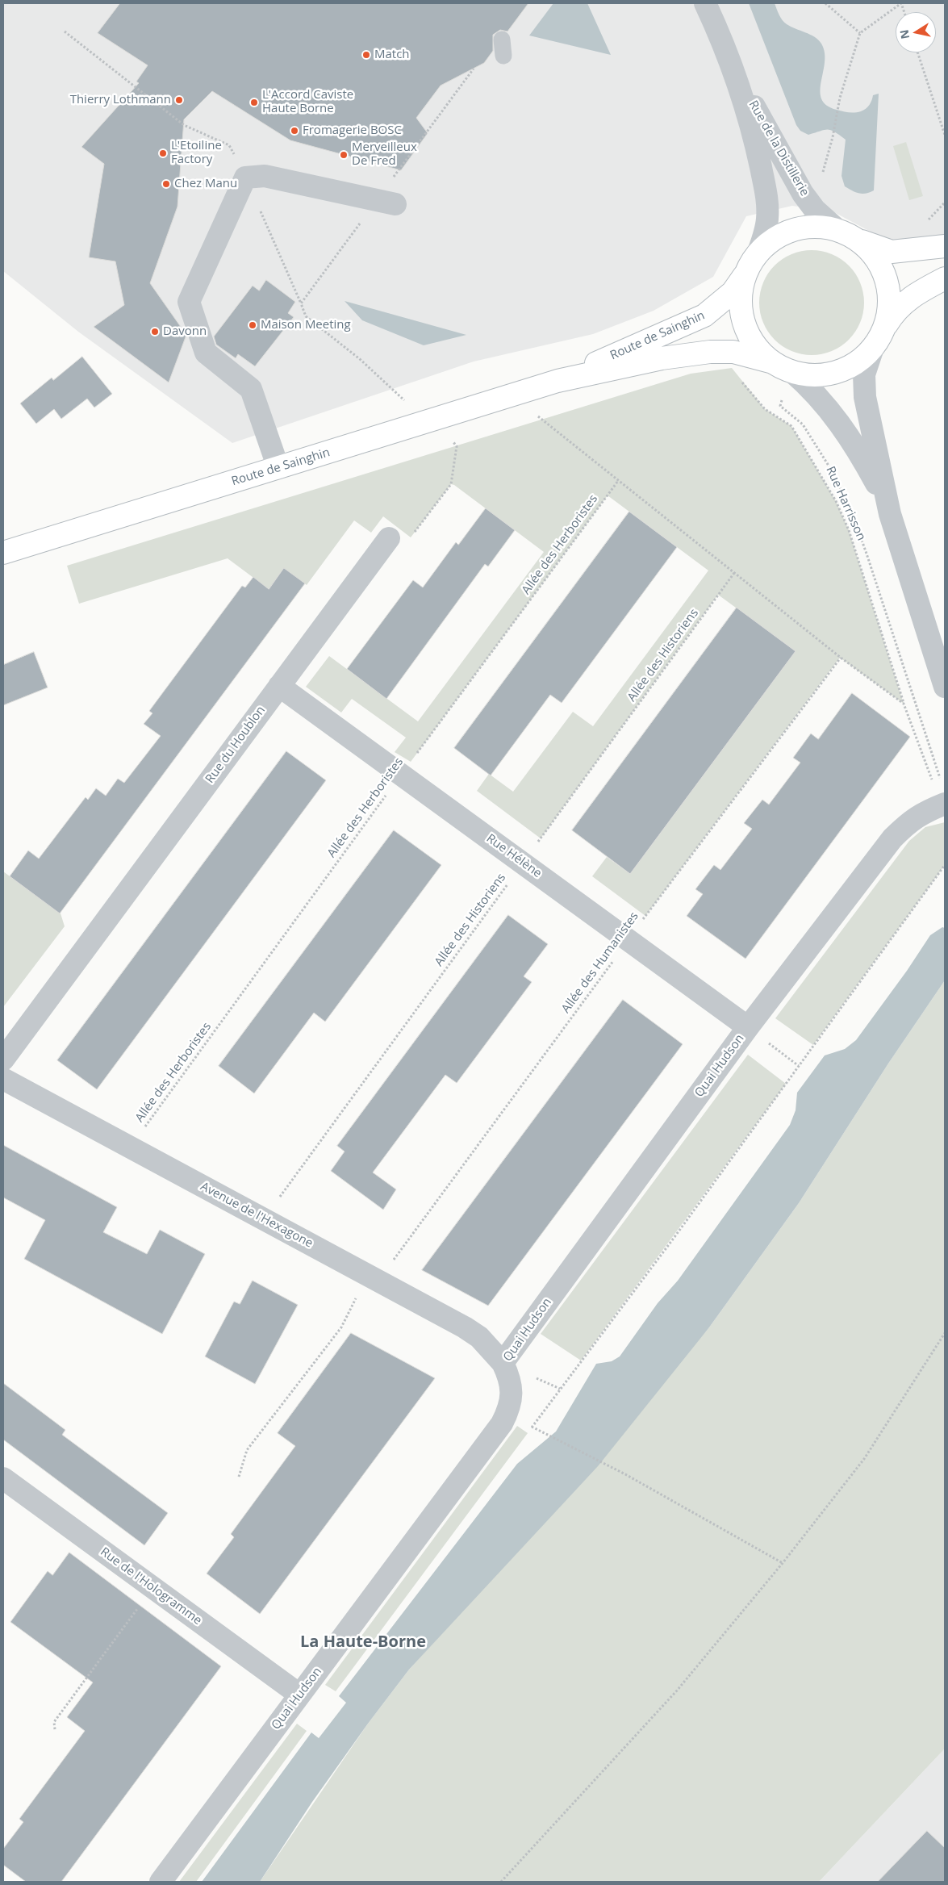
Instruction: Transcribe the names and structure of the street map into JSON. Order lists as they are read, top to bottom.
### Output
{
  "streets": {
    "street": [
      "Rue de la Distillerie",
      "Route de Sainghin",
      "Rue du Houblon",
      "Rue Hélène",
      "Quai Hudson",
      "Avenue de l'Hexagone",
      "Rue de l'Hologramme"
    ],
    "path": [
      "Rue Harrisson",
      "Allée des Herboristes",
      "Allée des Historiens",
      "Allée des Humanistes"
    ]
  },
  "crossings": [
    ["Rue Harrisson", "Quai Hudson"],
    ["Allée des Herboristes", "Rue Hélène"],
    ["Allée des Herboristes", "Avenue de l'Hexagone"],
    ["Allée des Historiens", "Rue Hélène"],
    ["Allée des Historiens", "Avenue de l'Hexagone"],
    ["Rue du Houblon", "Rue Hélène"],
    ["Rue Hélène", "Allée des Humanistes"],
    ["Rue Hélène", "Quai Hudson"],
    ["Allée des Humanistes", "Avenue de l'Hexagone"],
    ["Quai Hudson", "Avenue de l'Hexagone"],
    ["Quai Hudson", "Rue de l'Hologramme"]
  ],
  "districts": ["La Haute-Borne"],
  "places": [
    "Match",
    "Thierry Lothmann",
    "L'Accord Caviste Haute Borne",
    "Fromagerie BOSC",
    "L'Etoiline Factory",
    "Merveilleux De Fred",
    "Chez Manu",
    "Maison Meeting",
    "Davonn"
  ],
  "north": "left"
}
